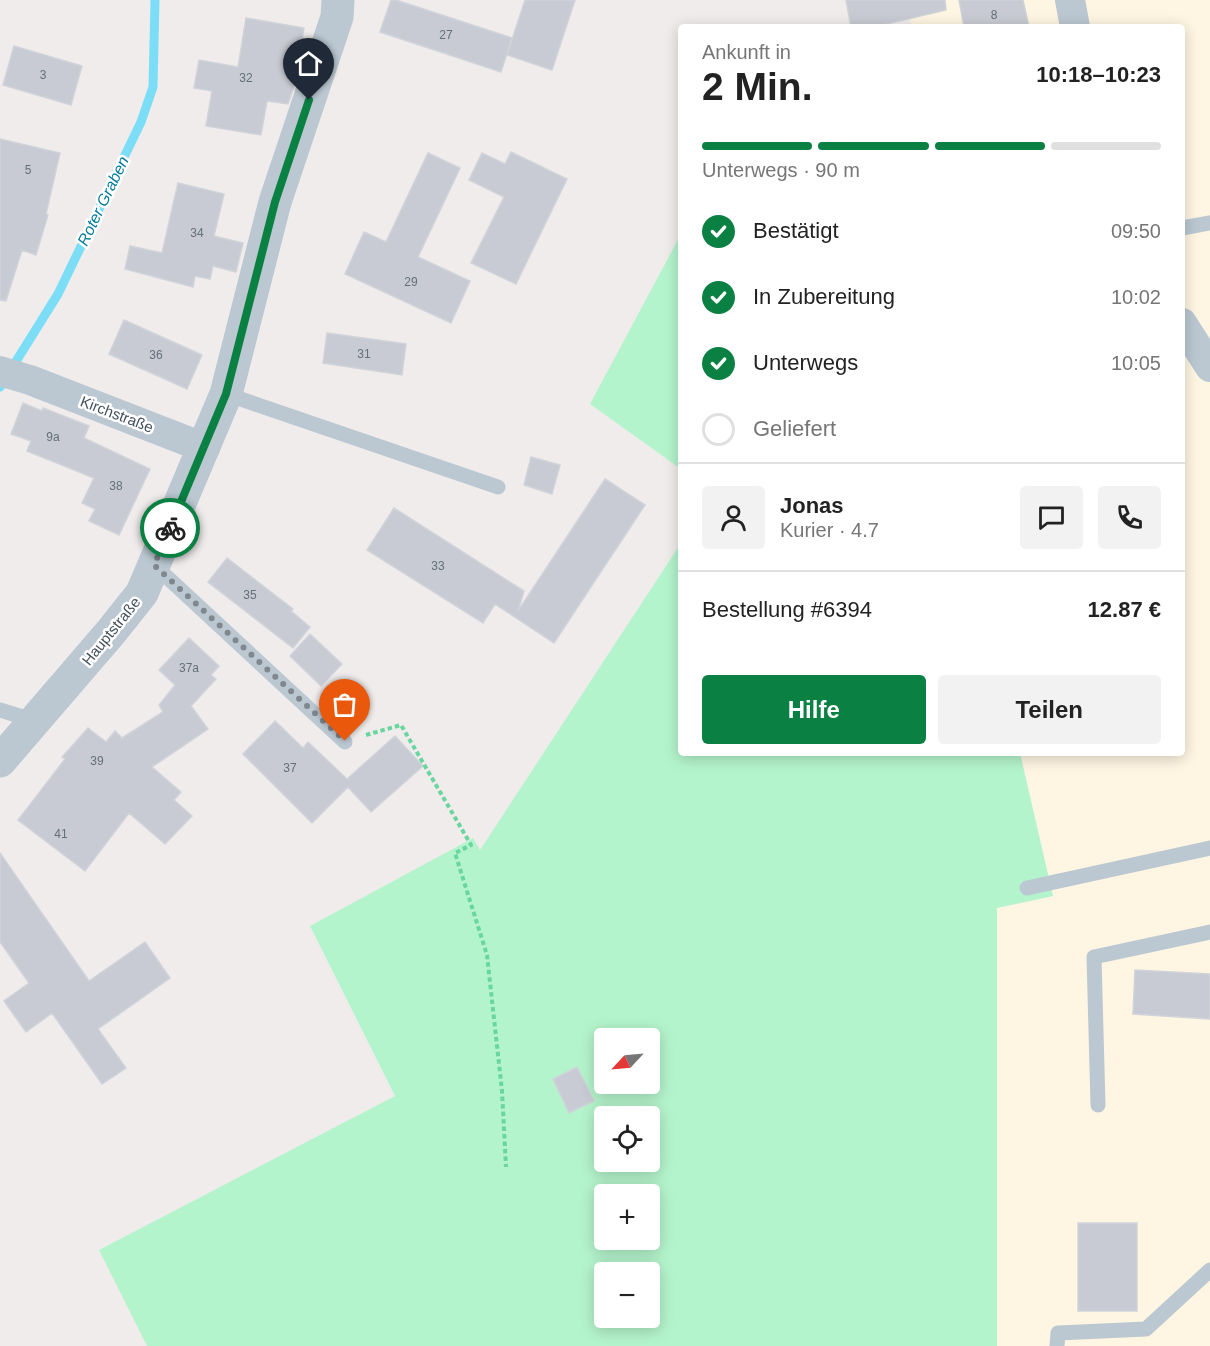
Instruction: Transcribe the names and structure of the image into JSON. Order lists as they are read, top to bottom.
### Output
{
  "streets": {
    "street": ["Kirchstraße", "Hauptstraße"]
  },
  "crossings": [
    ["Kirchstraße", "Hauptstraße"]
  ],
  "water": ["Roter Graben"],
  "house_numbers": [
    "8",
    "27",
    "3",
    "32",
    "5",
    "34",
    "29",
    "31",
    "36",
    "9a",
    "38",
    "33",
    "35",
    "37a",
    "39",
    "37",
    "41"
  ],
  "north": "bottom left",
  "page": {
    "heading": ["2 Min.", "Ankunft in", "10:18–10:23"],
    "panel": [
      "Jonas",
      "Kurier · 4.7",
      "Bestellung #6394",
      "12.87 €"
    ],
    "bar": "Unterwegs · 90 m",
    "list": [
      ["Bestätigt", "09:50"],
      ["In Zubereitung", "10:02"],
      ["Unterwegs", "10:05"],
      "Geliefert"
    ],
    "buttons": ["Hilfe", "Teilen"],
    "map_buttons": ["+", "−"]
  }
}
